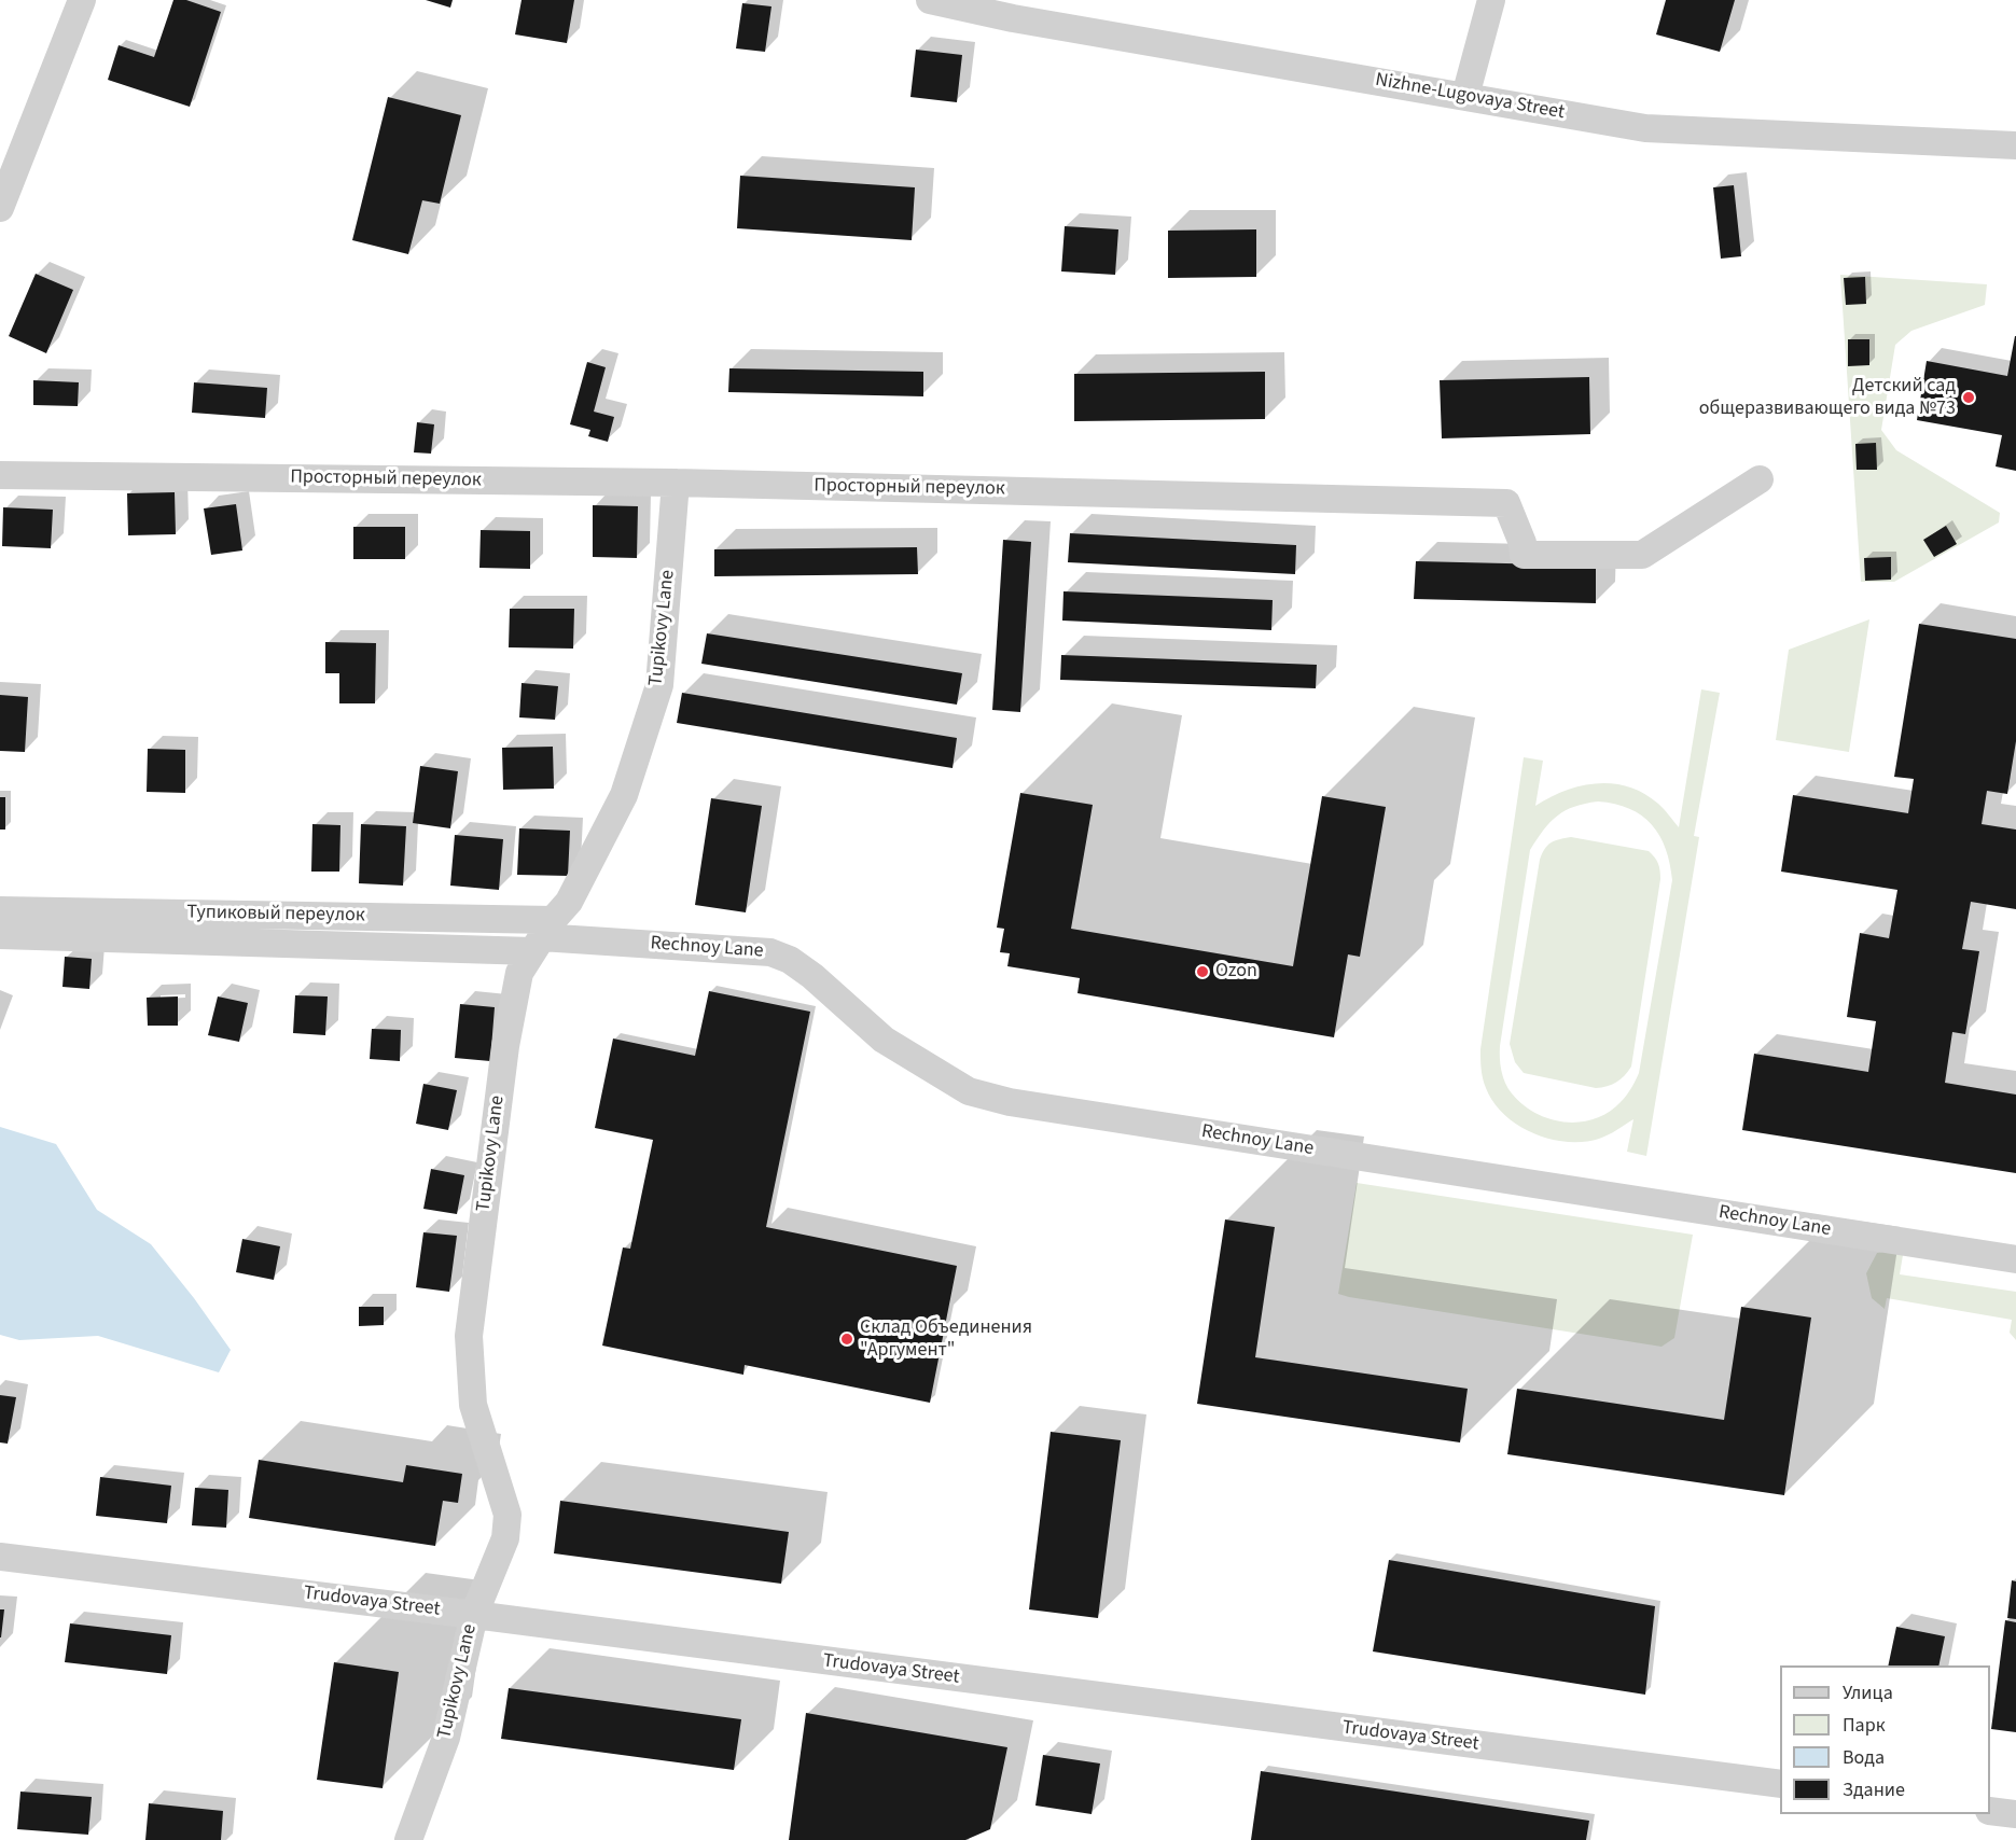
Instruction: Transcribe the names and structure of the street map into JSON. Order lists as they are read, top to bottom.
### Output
{
  "streets": {
    "street": [
      "Nizhne-Lugovaya Street",
      "Просторный переулок",
      "Tupikovy Lane",
      "Тупиковый переулок",
      "Rechnoy Lane",
      "Trudovaya Street"
    ]
  },
  "crossings": [
    ["Просторный переулок", "Tupikovy Lane"],
    ["Tupikovy Lane", "Тупиковый переулок"],
    ["Tupikovy Lane", "Rechnoy Lane"],
    ["Tupikovy Lane", "Trudovaya Street"],
    ["Тупиковый переулок", "Rechnoy Lane"]
  ],
  "places": ["Детский сад общеразвивающего вида №73", "Ozon", "Склад Объединения \"Аргумент\""],
  "legend": [
    "Улица",
    "Парк",
    "Вода",
    "Здание"
  ]
}
